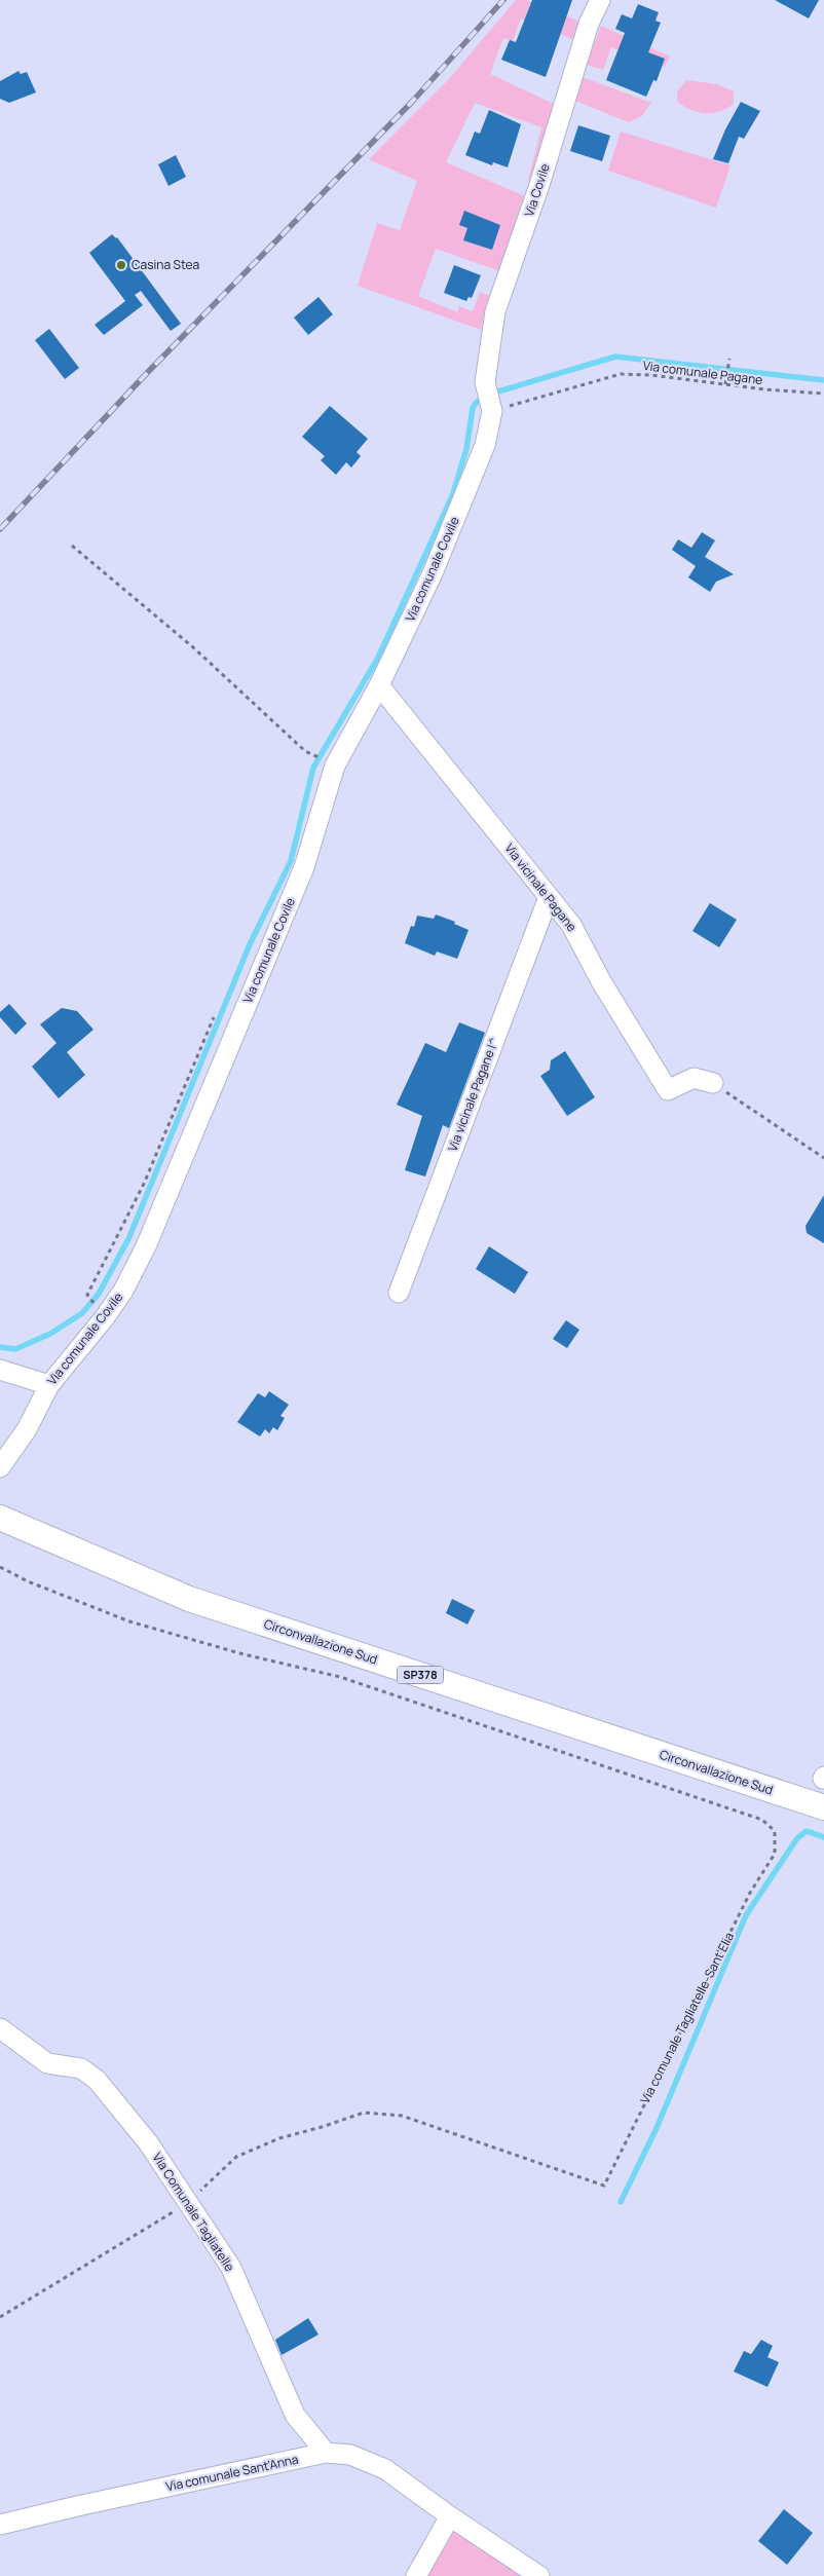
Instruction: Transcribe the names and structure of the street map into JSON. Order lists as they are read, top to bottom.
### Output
{
  "streets": {
    "main road": ["Circonvallazione Sud", "SP378"],
    "street": [
      "Via Covile",
      "Via comunale Covile",
      "Via vicinale Pagane",
      "Via vicinale Pagane I^",
      "Via Comunale Tagliatelle",
      "Via comunale Sant'Anna"
    ],
    "path": ["Via comunale Pagane", "Via comunale Tagliatelle-Sant'Elia"]
  },
  "crossings": [
    ["Via Covile", "Via comunale Pagane"],
    ["Via Covile", "Via comunale Covile"],
    ["Via comunale Pagane", "Via comunale Covile"],
    ["Via comunale Covile", "Via vicinale Pagane"],
    ["Via vicinale Pagane", "Via vicinale Pagane I^"],
    ["Via comunale Tagliatelle-Sant'Elia", "Via Comunale Tagliatelle"],
    ["Via Comunale Tagliatelle", "Via comunale Sant'Anna"]
  ],
  "places": ["Casina Stea"]
}
